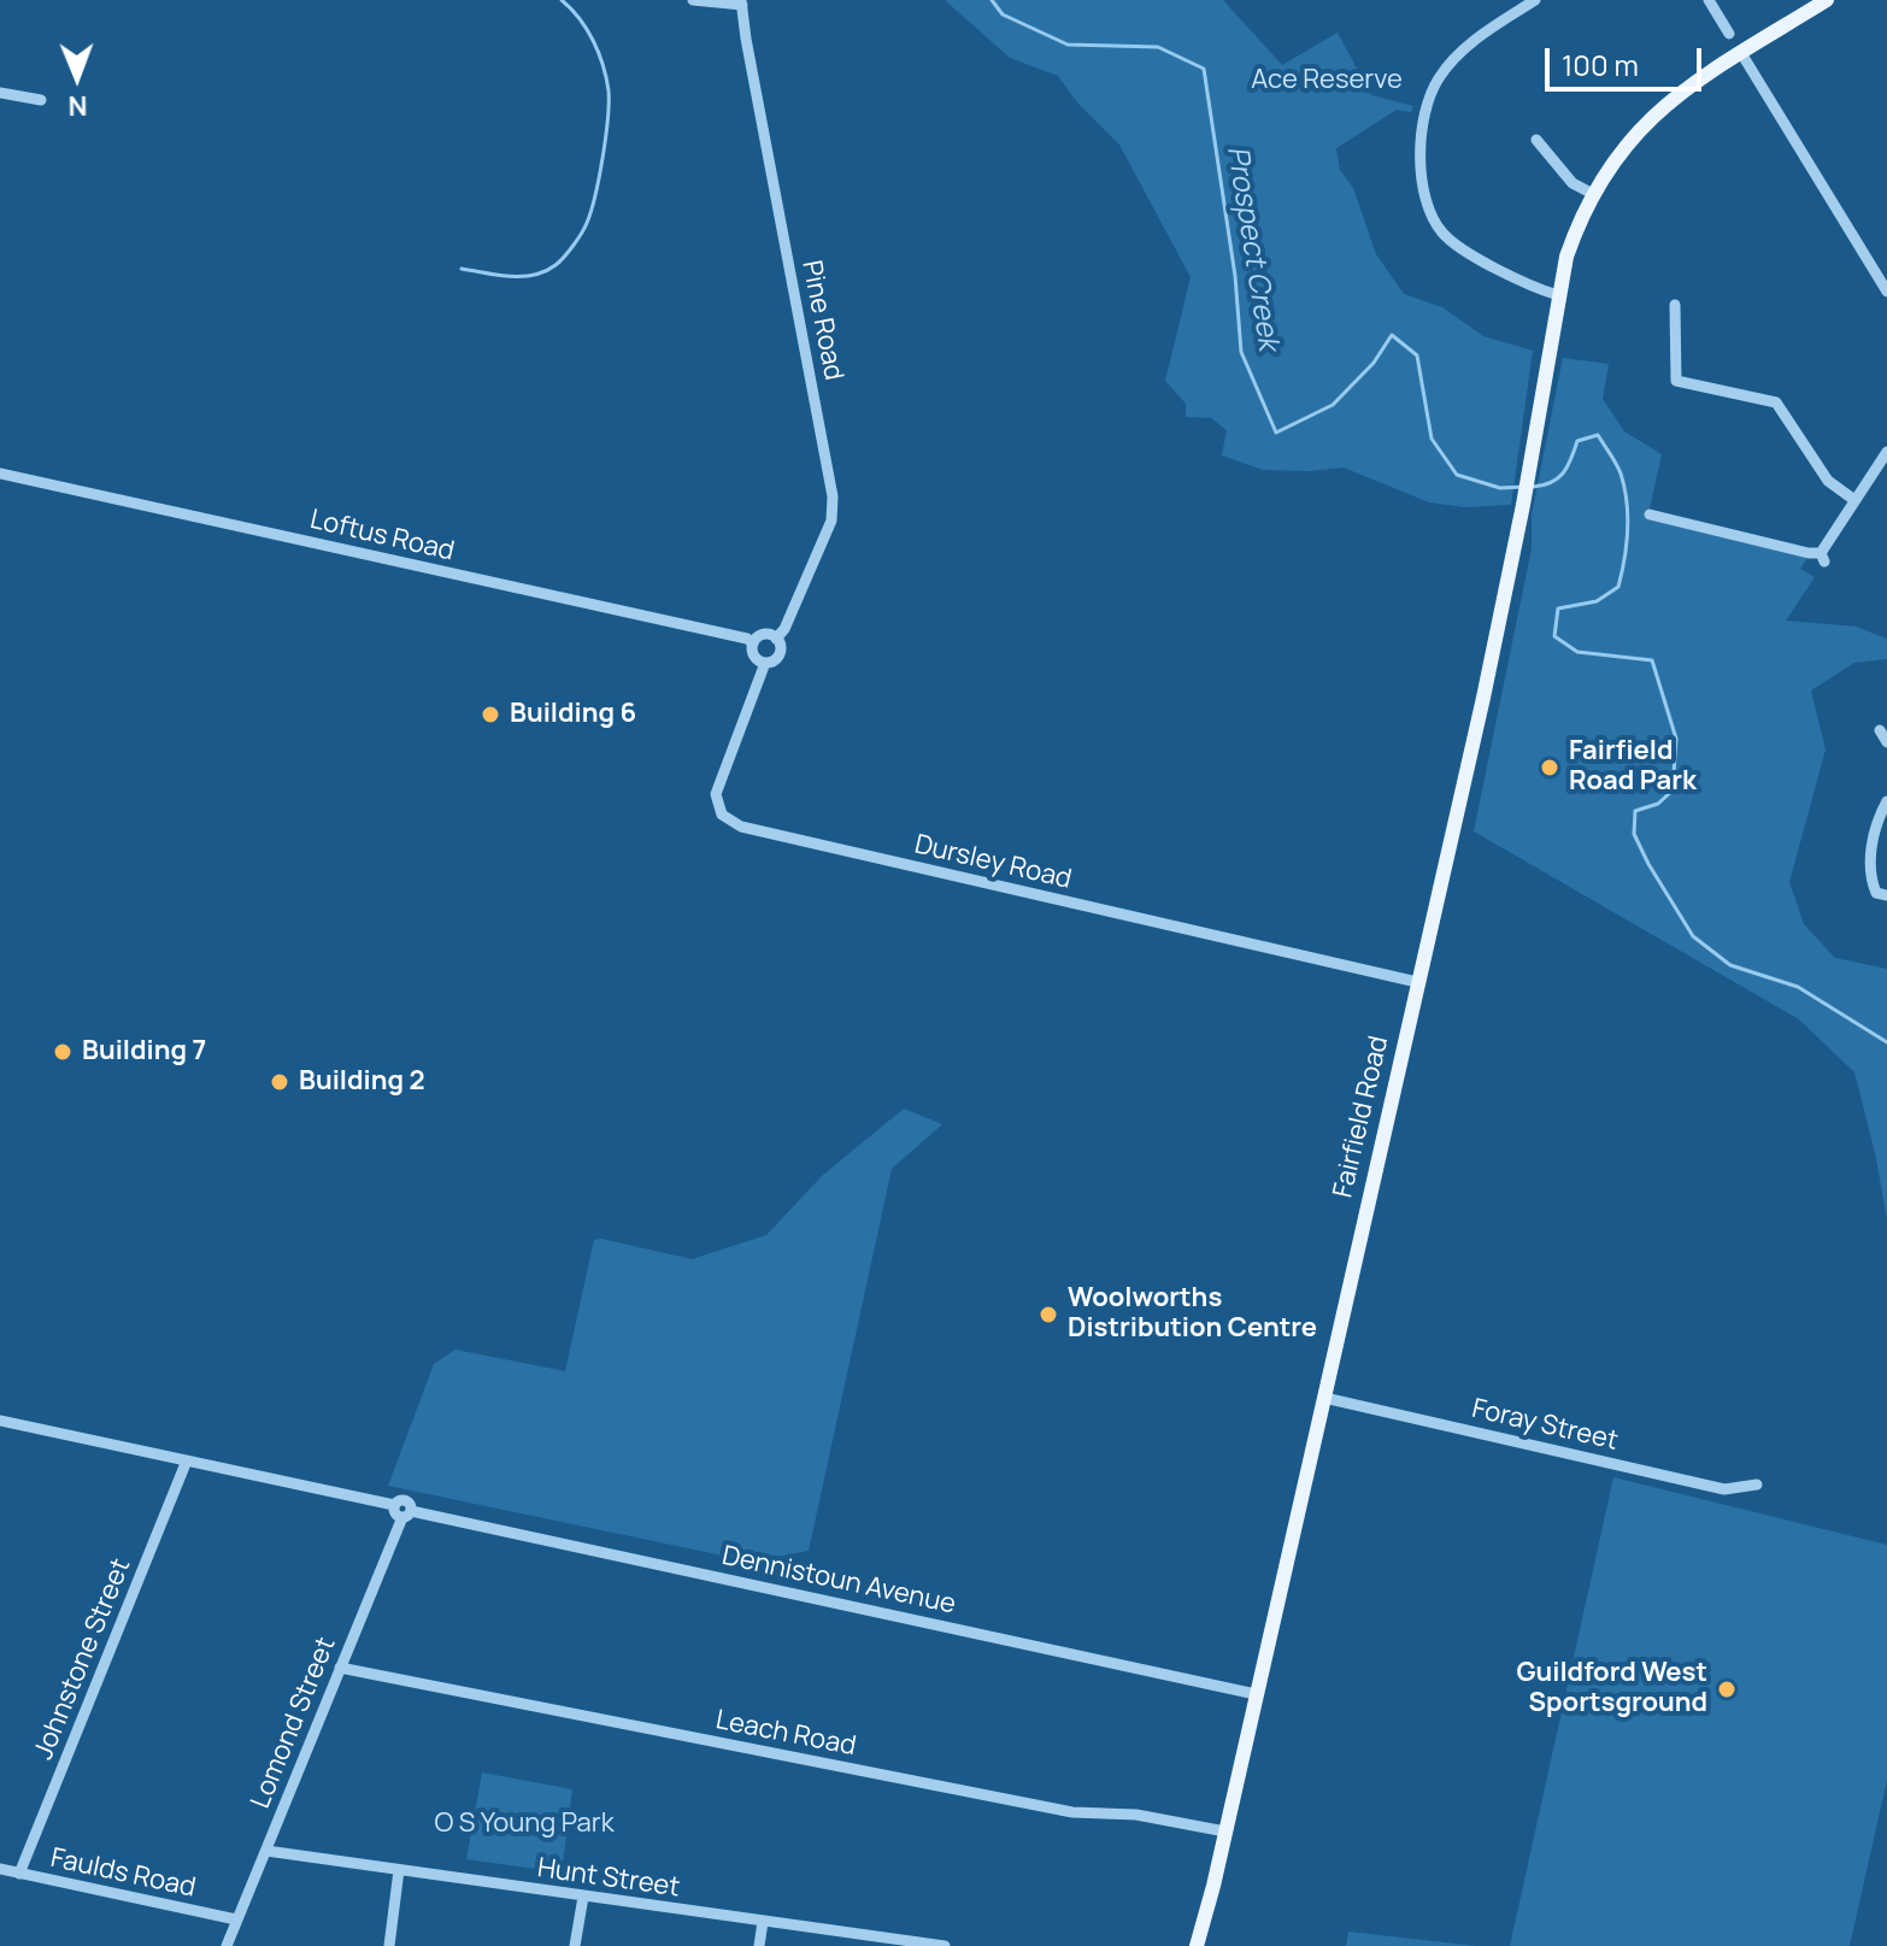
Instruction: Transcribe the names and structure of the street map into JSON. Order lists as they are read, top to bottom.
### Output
{
  "streets": {
    "main road": ["Fairfield Road"],
    "street": [
      "Pine Road",
      "Loftus Road",
      "Dursley Road",
      "Foray Street",
      "Dennistoun Avenue",
      "Johnstone Street",
      "Lomond Street",
      "Leach Road",
      "Faulds Road",
      "Hunt Street"
    ]
  },
  "crossings": [
    ["Pine Road", "Loftus Road"],
    ["Pine Road", "Dursley Road"],
    ["Loftus Road", "Dursley Road"],
    ["Dursley Road", "Fairfield Road"],
    ["Fairfield Road", "Foray Street"],
    ["Fairfield Road", "Dennistoun Avenue"],
    ["Fairfield Road", "Leach Road"],
    ["Dennistoun Avenue", "Lomond Street"],
    ["Johnstone Street", "Faulds Road"],
    ["Lomond Street", "Leach Road"],
    ["Lomond Street", "Faulds Road"],
    ["Lomond Street", "Hunt Street"]
  ],
  "water": ["Prospect Creek"],
  "parks": ["Ace Reserve", "O S Young Park"],
  "places": [
    "Building 6",
    "Fairfield Road Park",
    "Building 7",
    "Building 2",
    "Woolworths Distribution Centre",
    "Guildford West Sportsground"
  ],
  "scale_bar": "100 m",
  "north": "bottom"
}
